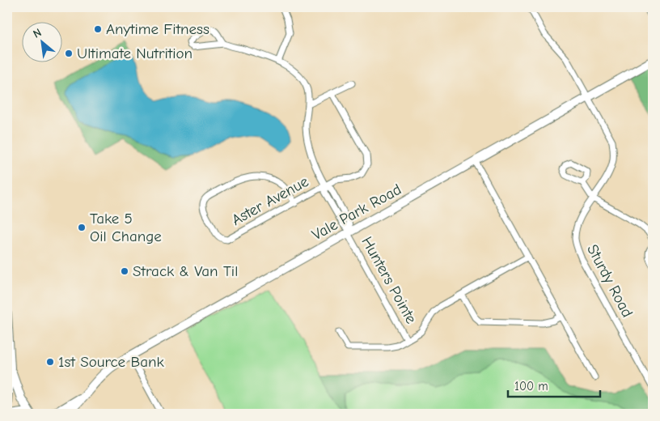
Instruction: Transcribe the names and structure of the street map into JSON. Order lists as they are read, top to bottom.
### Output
{
  "streets": {
    "main road": ["Vale Park Road"],
    "street": ["Aster Avenue", "Hunters Pointe", "Sturdy Road"]
  },
  "crossings": [
    ["Aster Avenue", "Hunters Pointe"],
    ["Vale Park Road", "Hunters Pointe"],
    ["Vale Park Road", "Sturdy Road"]
  ],
  "places": [
    "Anytime Fitness",
    "Ultimate Nutrition",
    "Take 5 Oil Change",
    "Strack & Van Til",
    "1st Source Bank"
  ],
  "scale_bar": "100 m",
  "north": "top left"
}
